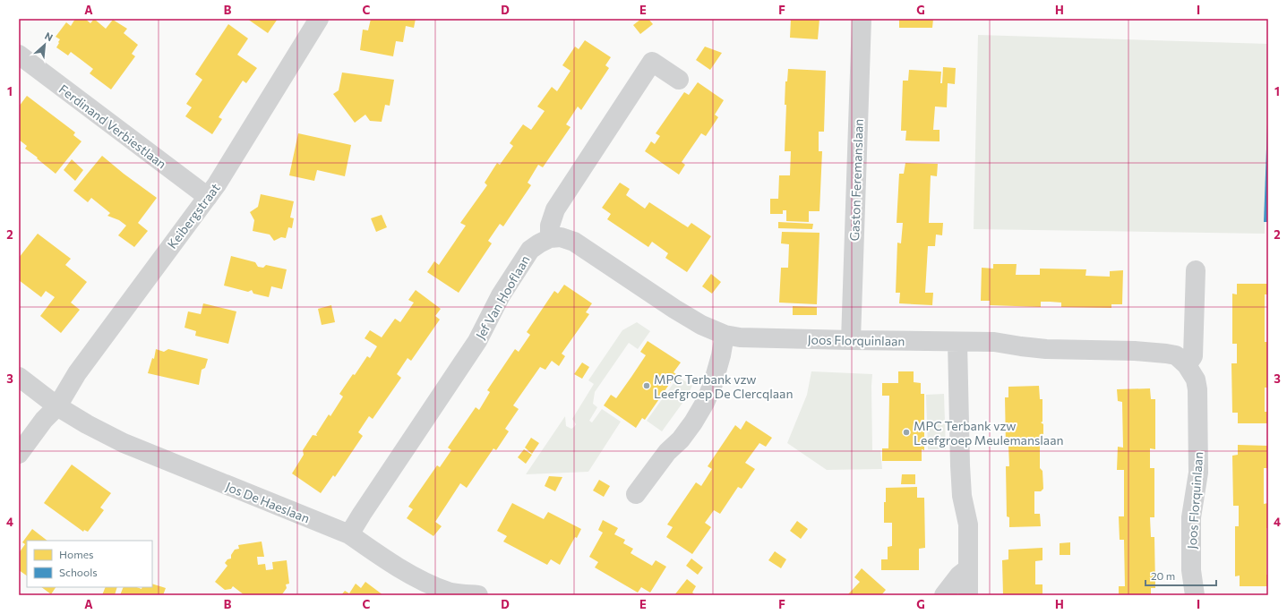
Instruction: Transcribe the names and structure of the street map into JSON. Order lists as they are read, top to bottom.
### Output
{
  "streets": {
    "street": [
      "Ferdinand Verbiestlaan",
      "Gaston Feremanslaan",
      "Keibergstraat",
      "Jef Van Hooflaan",
      "Joos Florquinlaan",
      "Jos De Haeslaan"
    ]
  },
  "crossings": [
    ["Ferdinand Verbiestlaan", "Keibergstraat"],
    ["Gaston Feremanslaan", "Joos Florquinlaan"],
    ["Keibergstraat", "Jos De Haeslaan"],
    ["Jef Van Hooflaan", "Joos Florquinlaan"],
    ["Jef Van Hooflaan", "Jos De Haeslaan"]
  ],
  "places": ["MPC Terbank vzw Leefgroep De Clercqlaan", "MPC Terbank vzw Leefgroep Meulemanslaan"],
  "legend": ["Homes", "Schools"],
  "scale_bar": "20 m",
  "north": "top right",
  "grid": {
    "columns": [
      "A",
      "B",
      "C",
      "D",
      "E",
      "F",
      "G",
      "H",
      "I"
    ],
    "rows": [
      "1",
      "2",
      "3",
      "4"
    ]
  }
}
